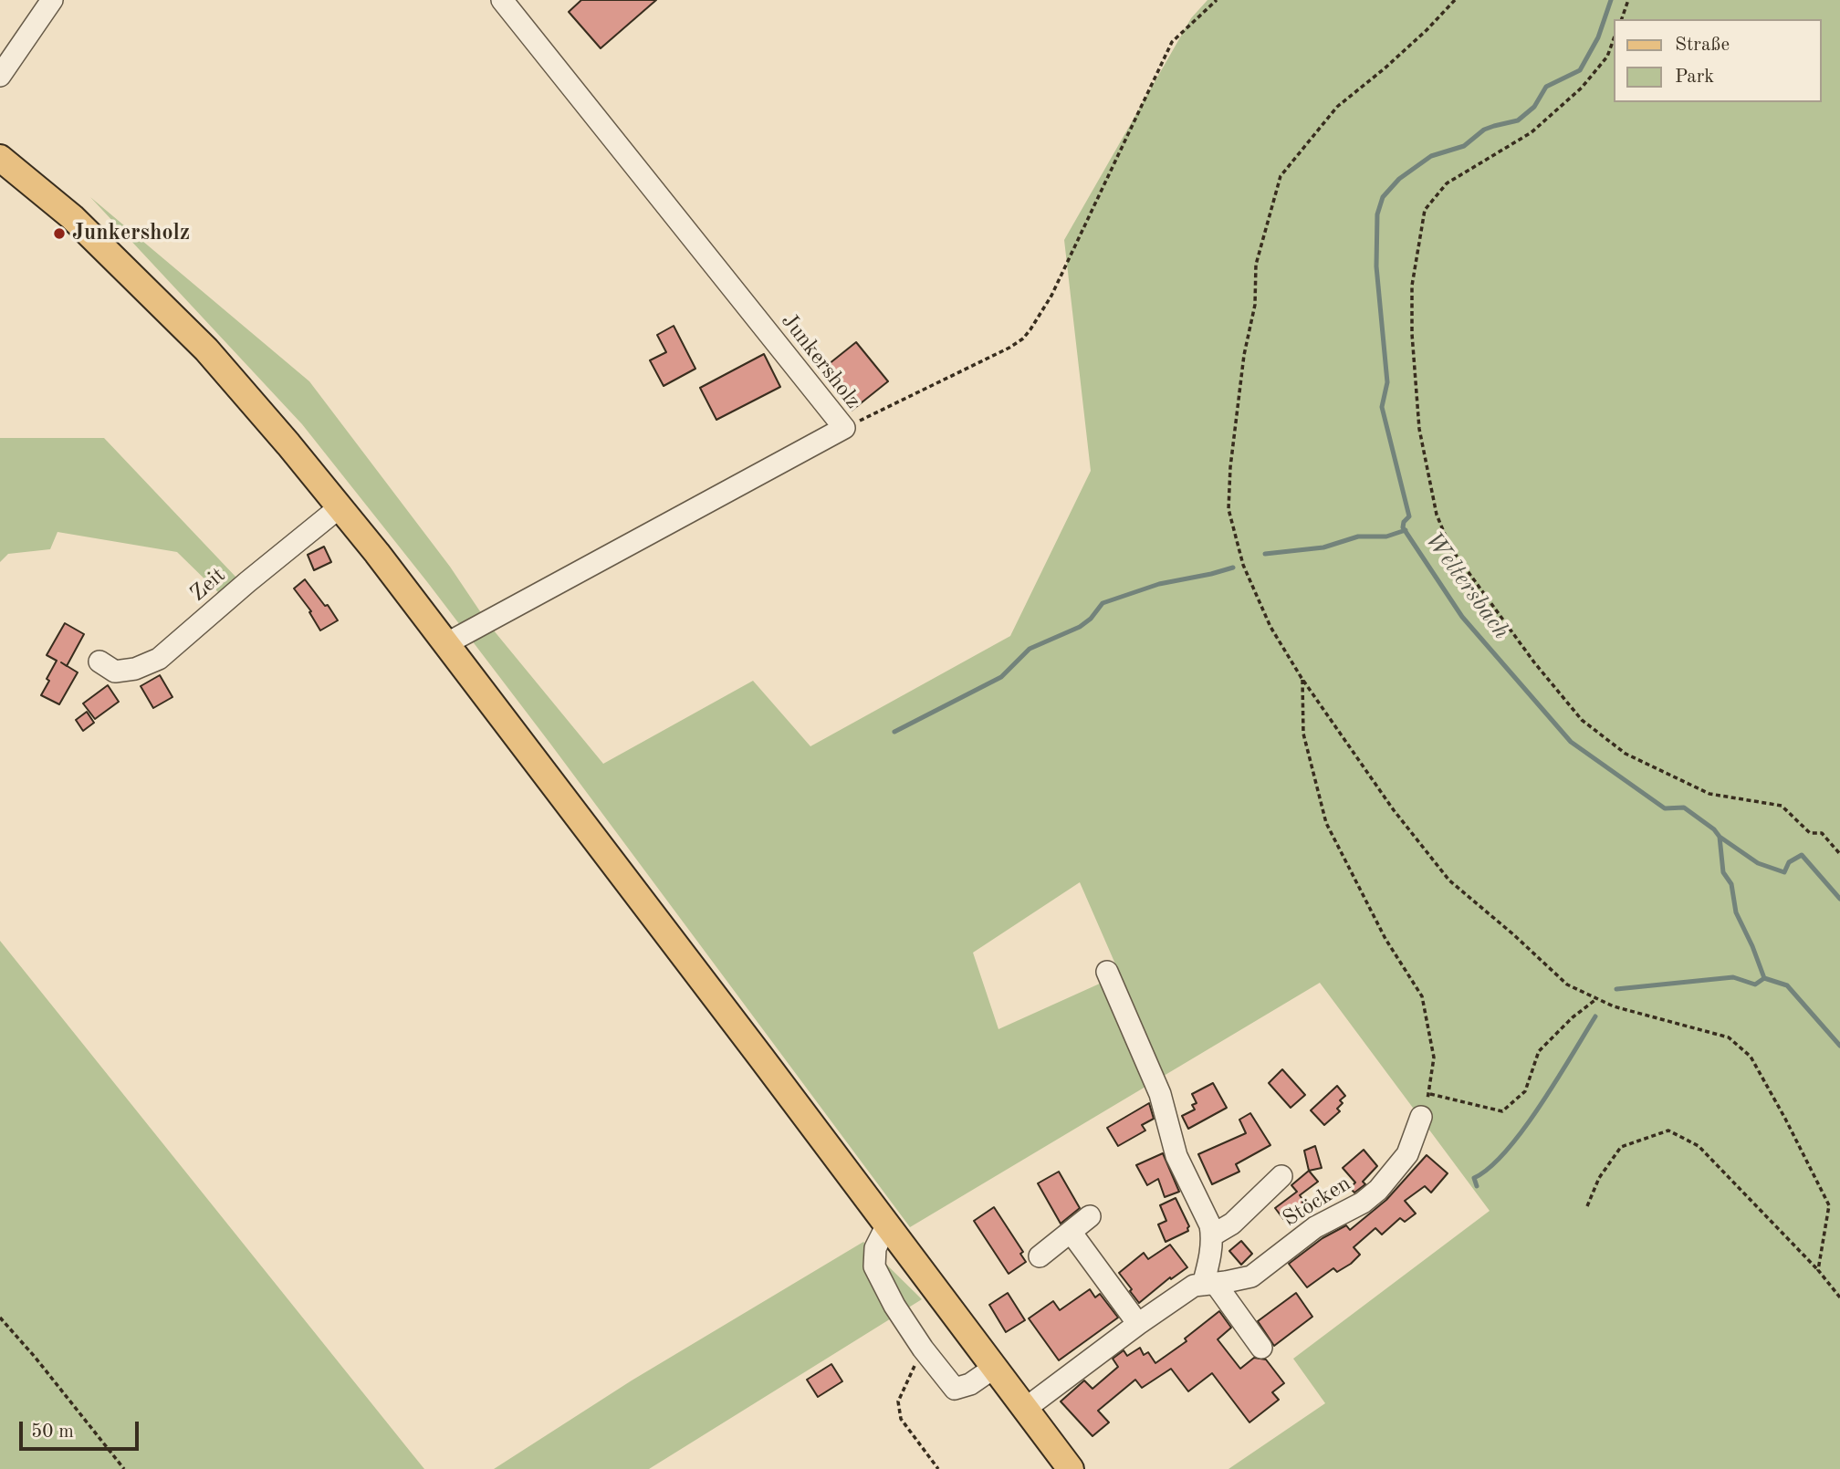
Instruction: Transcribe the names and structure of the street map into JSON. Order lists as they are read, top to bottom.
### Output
{
  "streets": {
    "street": ["Junkersholz", "Zeit", "Stöcken"]
  },
  "water": ["Weltersbach"],
  "places": ["Junkersholz"],
  "legend": ["Straße", "Park"],
  "scale_bar": "50 m"
}
